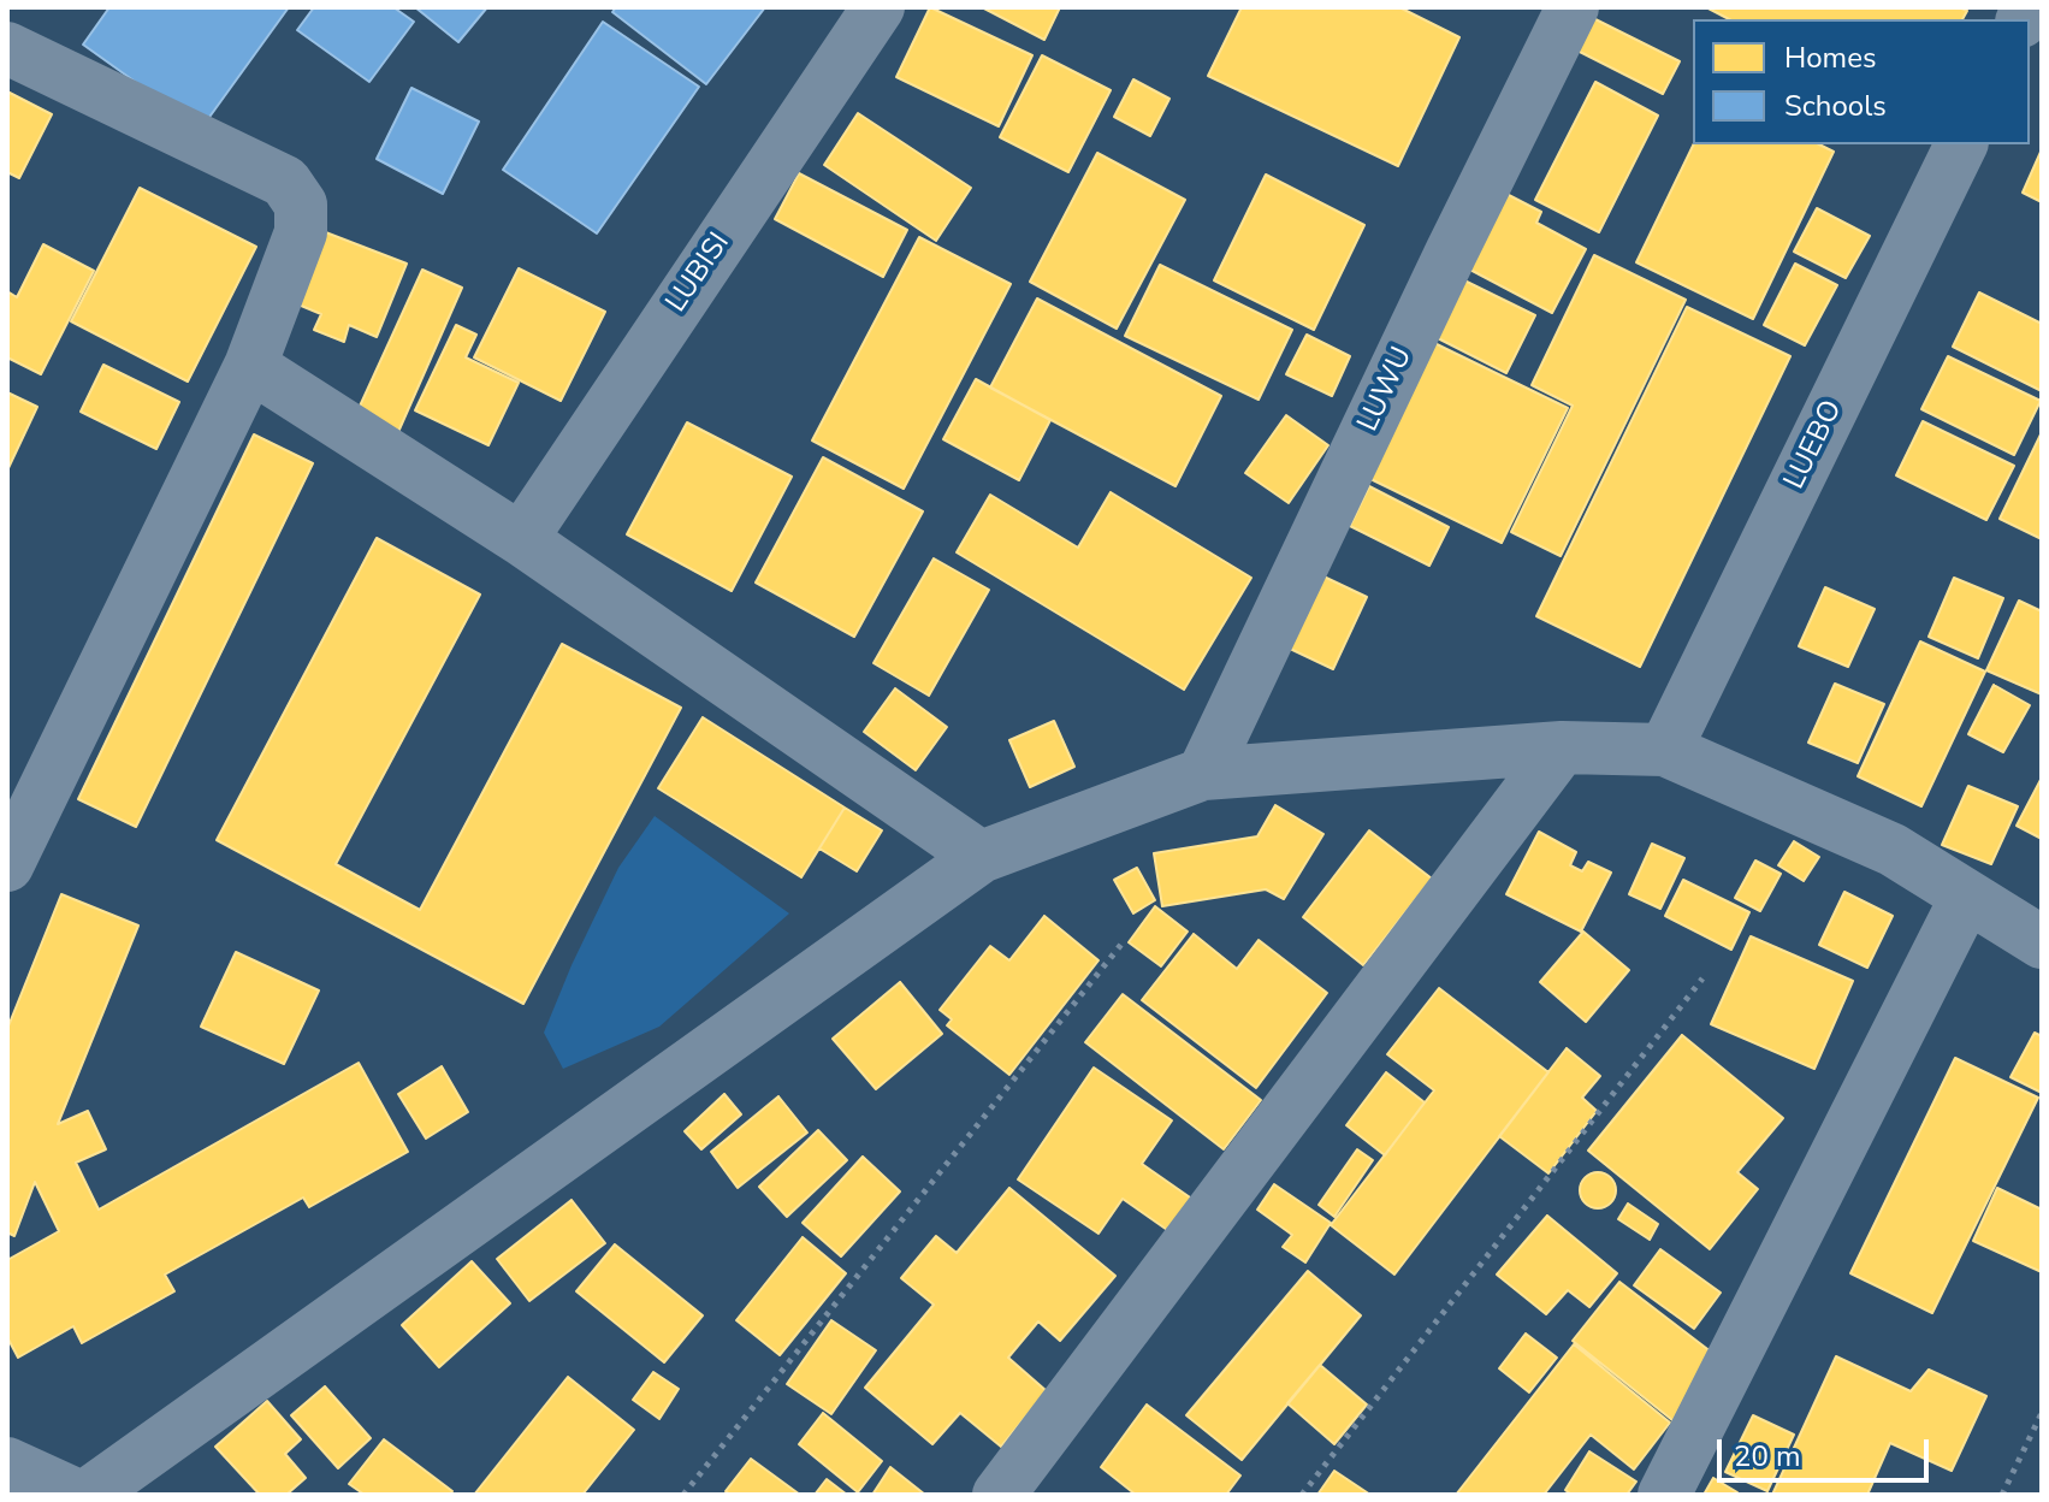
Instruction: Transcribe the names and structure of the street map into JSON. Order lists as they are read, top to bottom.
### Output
{
  "streets": {
    "street": ["LUBISI", "LUWU", "LUEBO"]
  },
  "legend": ["Homes", "Schools"],
  "scale_bar": "20 m"
}
